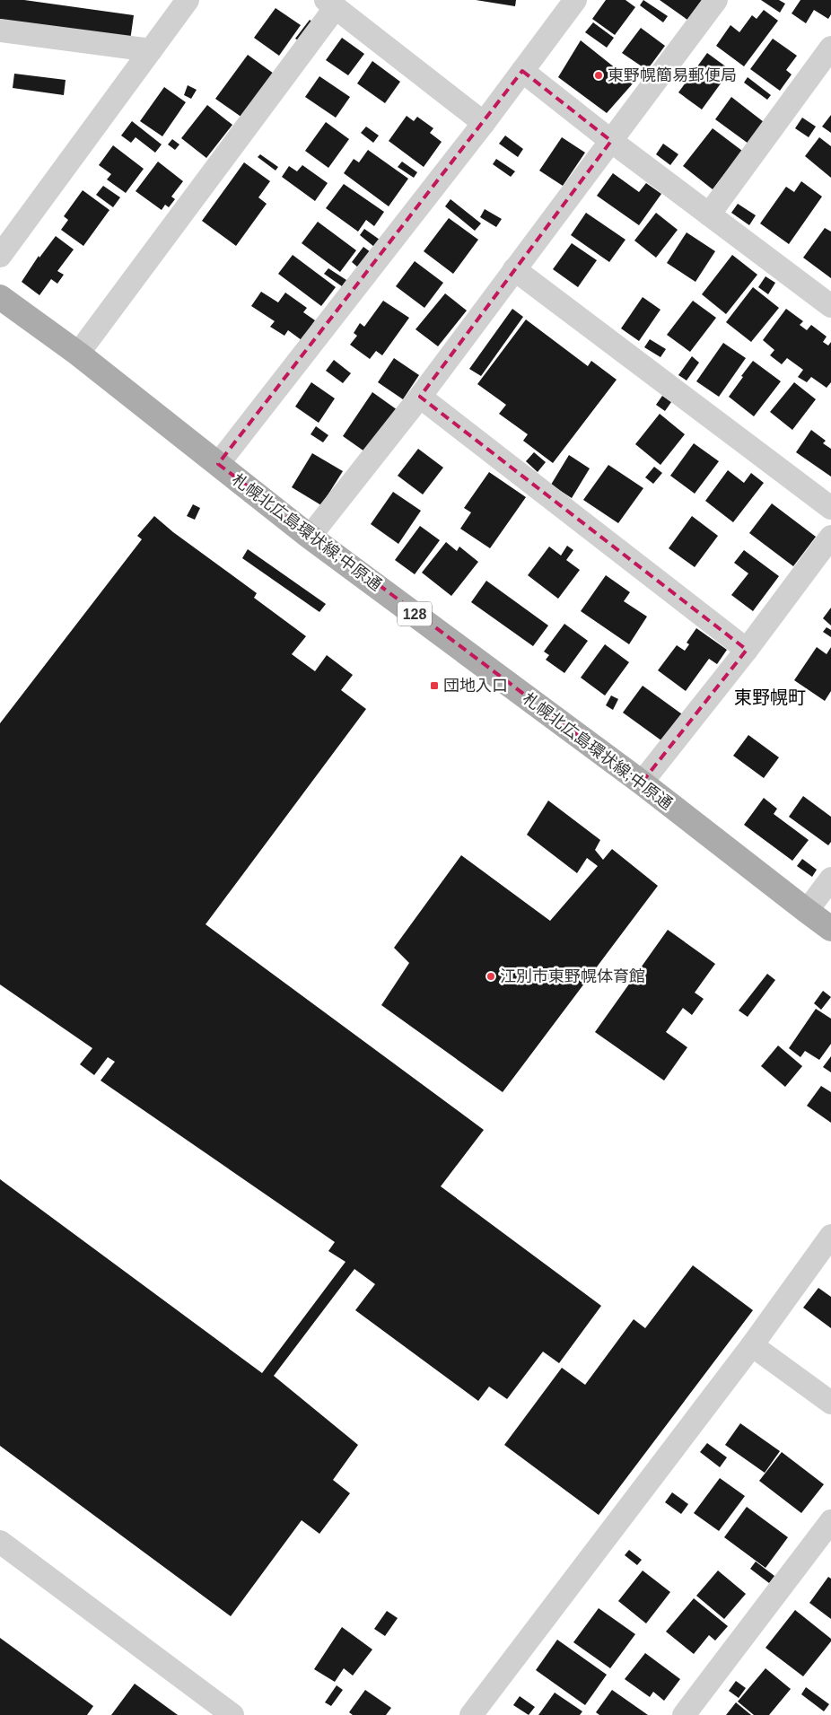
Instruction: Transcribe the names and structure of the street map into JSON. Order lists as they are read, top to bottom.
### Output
{
  "streets": {
    "main road": ["札幌北広島環状線;中原通", "128"]
  },
  "districts": ["東野幌町"],
  "places": {
    "other": ["東野幌簡易郵便局", "江別市東野幌体育館"],
    "transit": ["団地入口"]
  }
}
